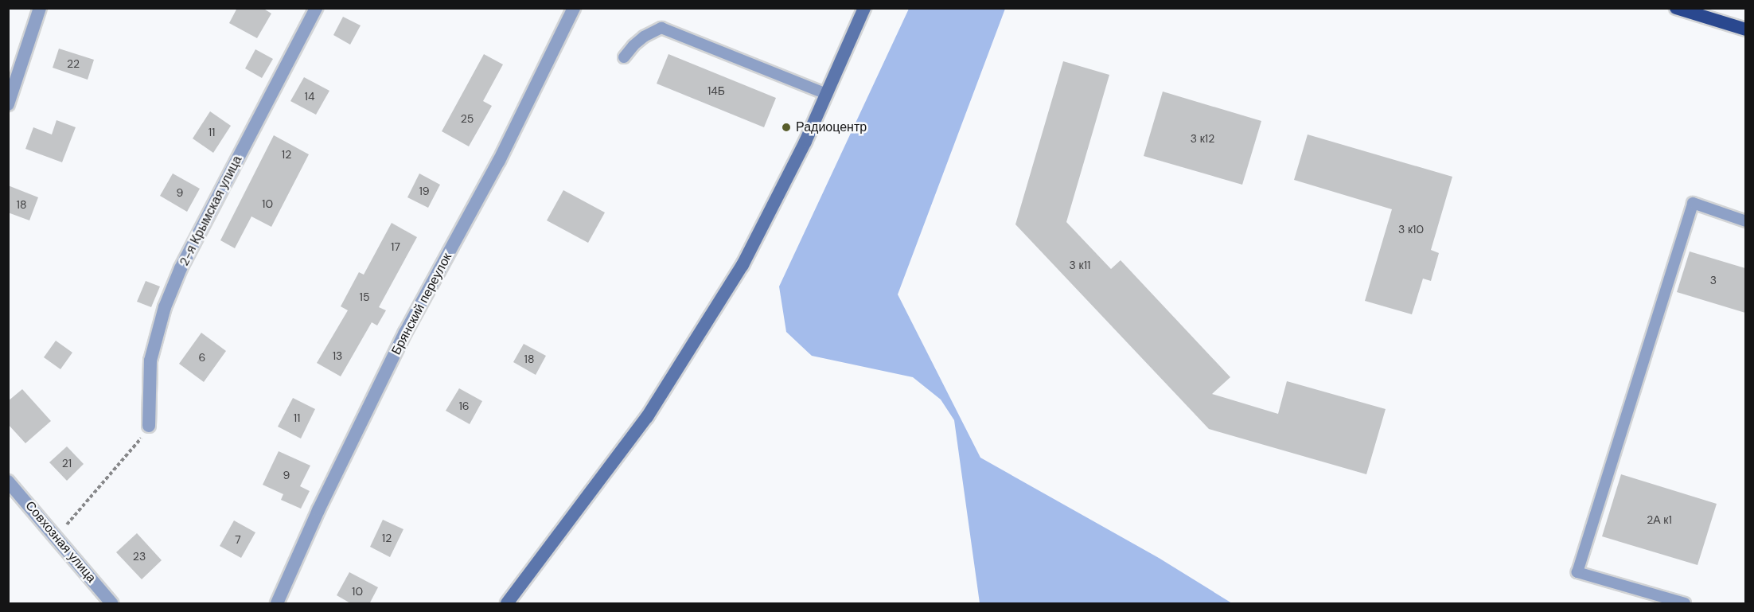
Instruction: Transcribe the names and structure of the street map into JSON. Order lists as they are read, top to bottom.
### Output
{
  "streets": {
    "street": ["2-я Крымская улица", "Брянский переулок", "Совхозная улица"]
  },
  "places": ["Радиоцентр"],
  "house_numbers": [
    "22",
    "14Б",
    "14",
    "25",
    "11",
    "3 к12",
    "12",
    "19",
    "9",
    "10",
    "18",
    "3 к10",
    "17",
    "3 к11",
    "3",
    "15",
    "13",
    "6",
    "18",
    "16",
    "11",
    "21",
    "9",
    "2А к1",
    "12",
    "7",
    "23",
    "10"
  ]
}
